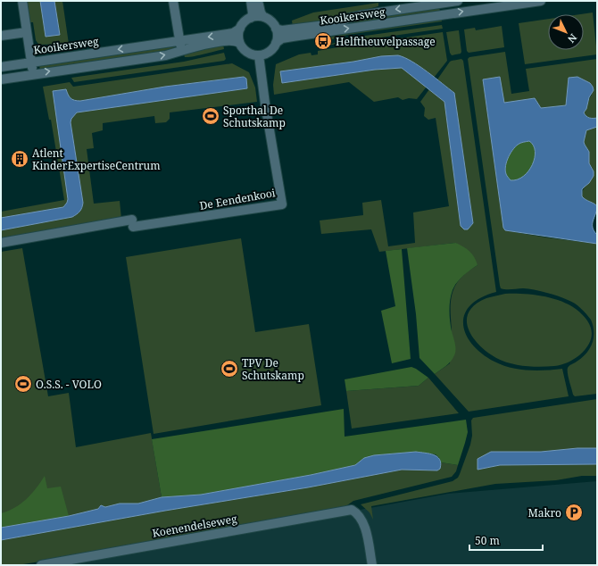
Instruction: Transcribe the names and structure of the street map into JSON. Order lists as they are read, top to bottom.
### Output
{
  "streets": {
    "street": ["Kooikersweg", "De Eendenkooi", "Koenendelseweg"]
  },
  "crossings": [
    ["Kooikersweg", "De Eendenkooi"]
  ],
  "places": {
    "bus stop": ["Helftheuvelpassage"],
    "sports": ["Sporthal De Schutskamp", "TPV De Schutskamp", "O.S.S. - VOLO"],
    "building": ["Atlent KinderExpertiseCentrum"],
    "parking": ["Makro"]
  },
  "scale_bar": "50 m",
  "north": "bottom right"
}
